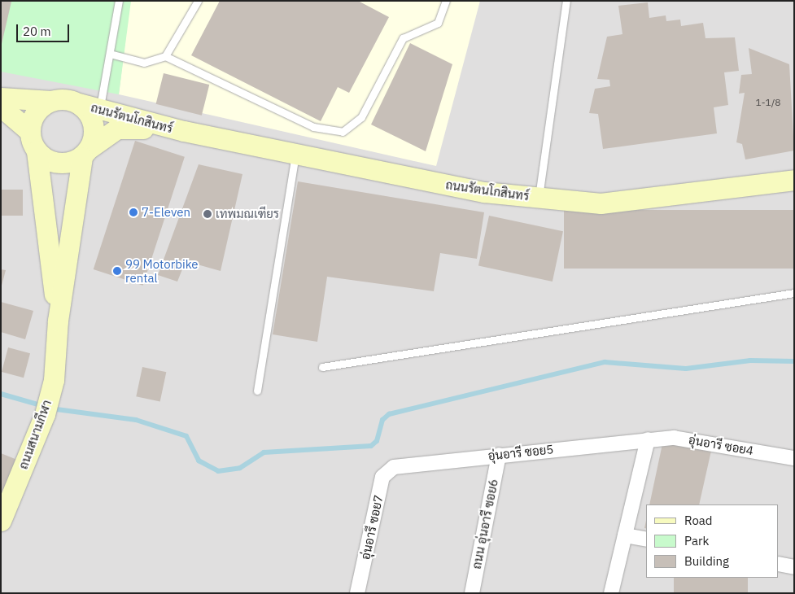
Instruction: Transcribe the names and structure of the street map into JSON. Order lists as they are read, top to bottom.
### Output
{
  "streets": {
    "street": [
      "ถนนรัตนโกสินทร์",
      "ถนนสนามกีฬา",
      "อุ่นอารี ซอย4",
      "อุ่นอารี ซอย5",
      "ถนน อุ่นอารี ซอย6",
      "อุ่นอารี ซอย7"
    ]
  },
  "crossings": [
    ["ถนนรัตนโกสินทร์", "ถนนสนามกีฬา"],
    ["อุ่นอารี ซอย4", "อุ่นอารี ซอย5"],
    ["อุ่นอารี ซอย5", "ถนน อุ่นอารี ซอย6"],
    ["อุ่นอารี ซอย5", "อุ่นอารี ซอย7"]
  ],
  "places": ["7-Eleven", "เทพมณเฑียร", "99 Motorbike rental"],
  "house_numbers": ["1-1/8"],
  "legend": ["Road", "Park", "Building"],
  "scale_bar": "20 m"
}
